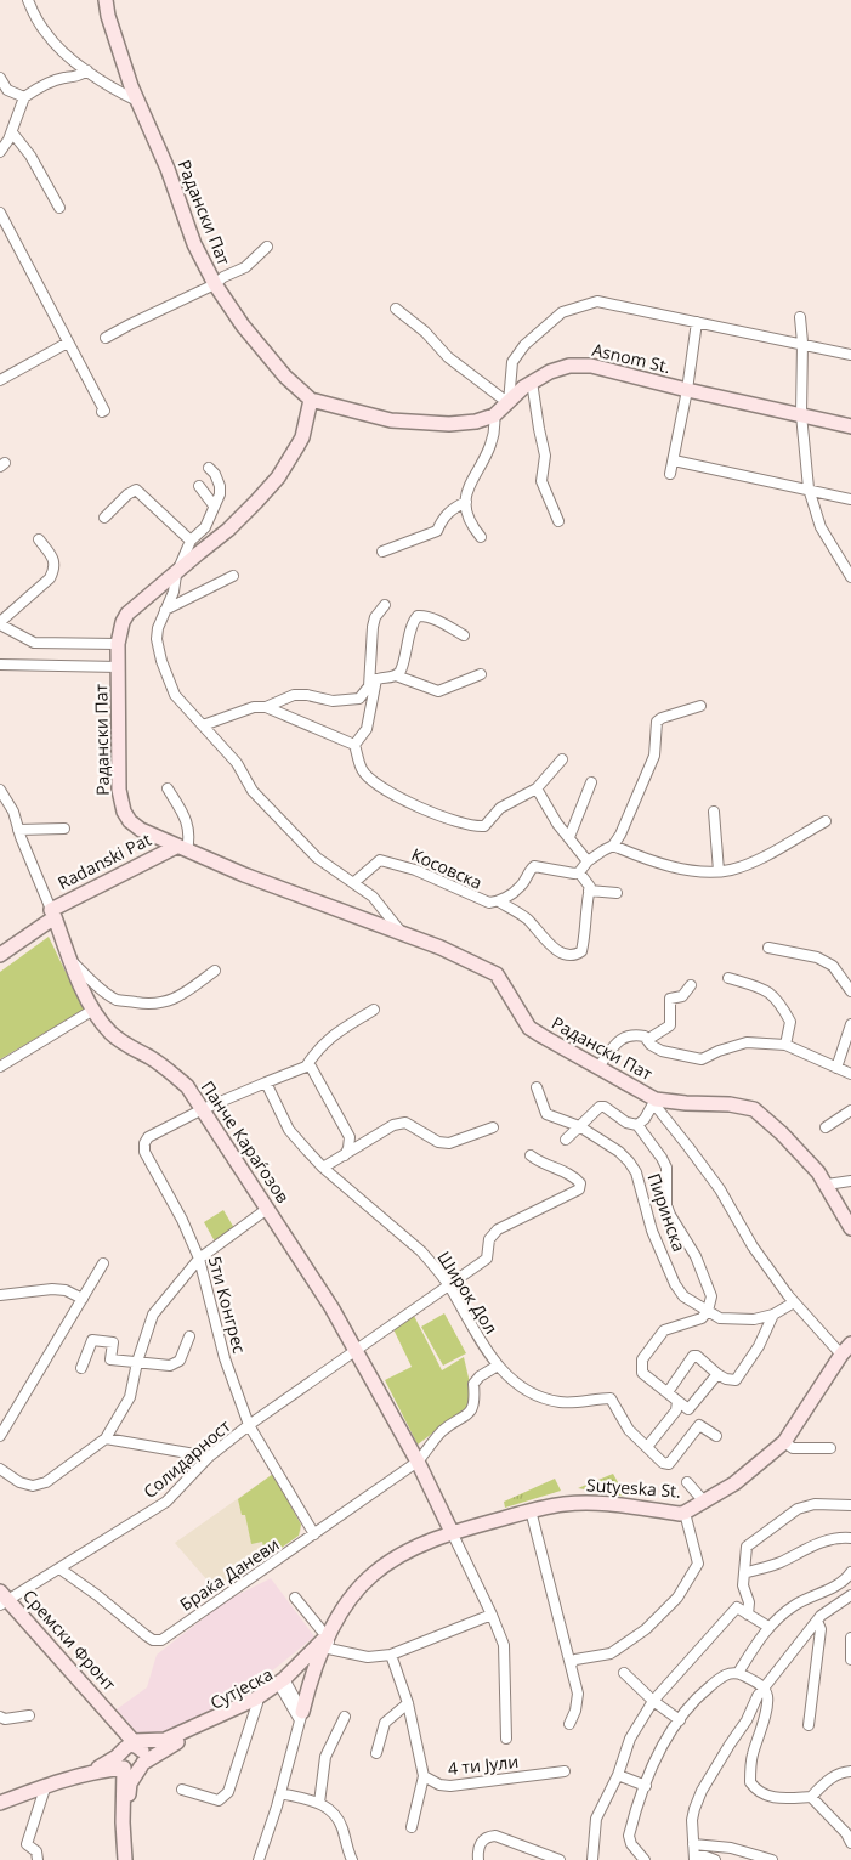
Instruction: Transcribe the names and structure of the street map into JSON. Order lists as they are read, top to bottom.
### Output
{
  "streets": {
    "street": [
      "Радански Пат",
      "Asnom St.",
      "Radanski Pat",
      "Косовска",
      "Панче Караѓозов",
      "Пиринска",
      "Широк Дол",
      "5ти Конгрес",
      "Солидарност",
      "Sutyeska St.",
      "Браќа Даневи",
      "Сремски Фронт",
      "Сутјеска",
      "4 ти Јули"
    ]
  },
  "crossings": [
    ["Радански Пат", "Asnom St."],
    ["Радански Пат", "Radanski Pat"],
    ["Radanski Pat", "Панче Караѓозов"],
    ["Панче Караѓозов", "5ти Конгрес"],
    ["Панче Караѓозов", "Солидарност"],
    ["Панче Караѓозов", "Sutyeska St."],
    ["Панче Караѓозов", "Браќа Даневи"],
    ["Широк Дол", "Солидарност"],
    ["Широк Дол", "Браќа Даневи"],
    ["5ти Конгрес", "Солидарност"],
    ["5ти Конгрес", "Браќа Даневи"],
    ["Солидарност", "Браќа Даневи"],
    ["Солидарност", "Сремски Фронт"],
    ["Sutyeska St.", "Сутјеска"],
    ["Сремски Фронт", "Сутјеска"]
  ]
}
